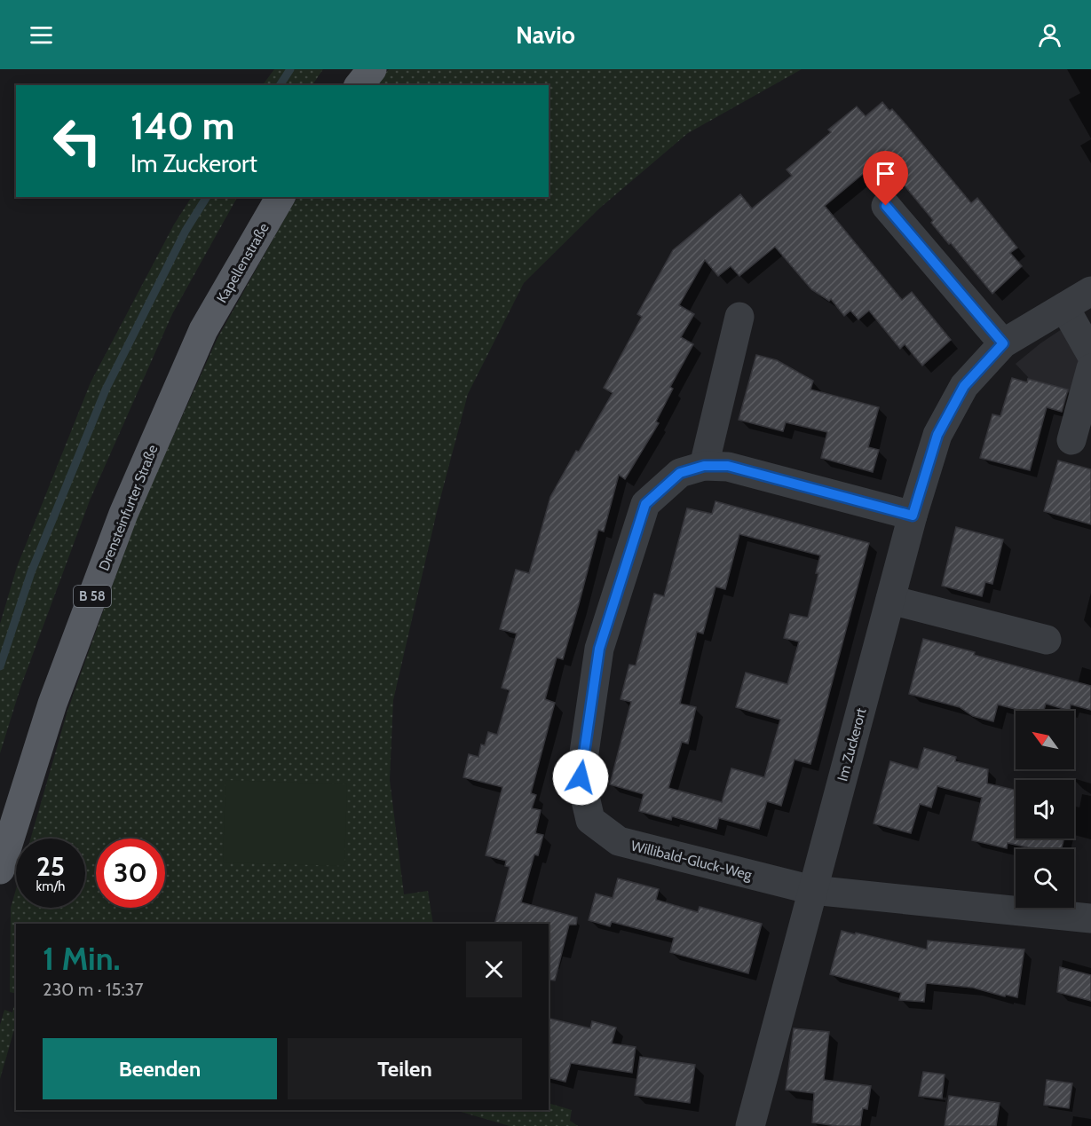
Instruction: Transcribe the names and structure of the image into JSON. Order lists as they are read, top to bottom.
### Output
{
  "streets": {
    "main road": ["Kapellenstraße", "Drensteinfurter Straße", "B 58"],
    "street": ["Im Zuckerort", "Willibald-Gluck-Weg"]
  },
  "crossings": [
    ["Kapellenstraße", "Drensteinfurter Straße"],
    ["Im Zuckerort", "Willibald-Gluck-Weg"]
  ],
  "north": "top left",
  "page": {
    "header": "Navio",
    "turn": ["140 m", "Im Zuckerort"],
    "speed": "25 km/h",
    "limit": "30",
    "heading": ["1 Min.", "230 m · 15:37"],
    "buttons": ["Beenden", "Teilen"]
  }
}
